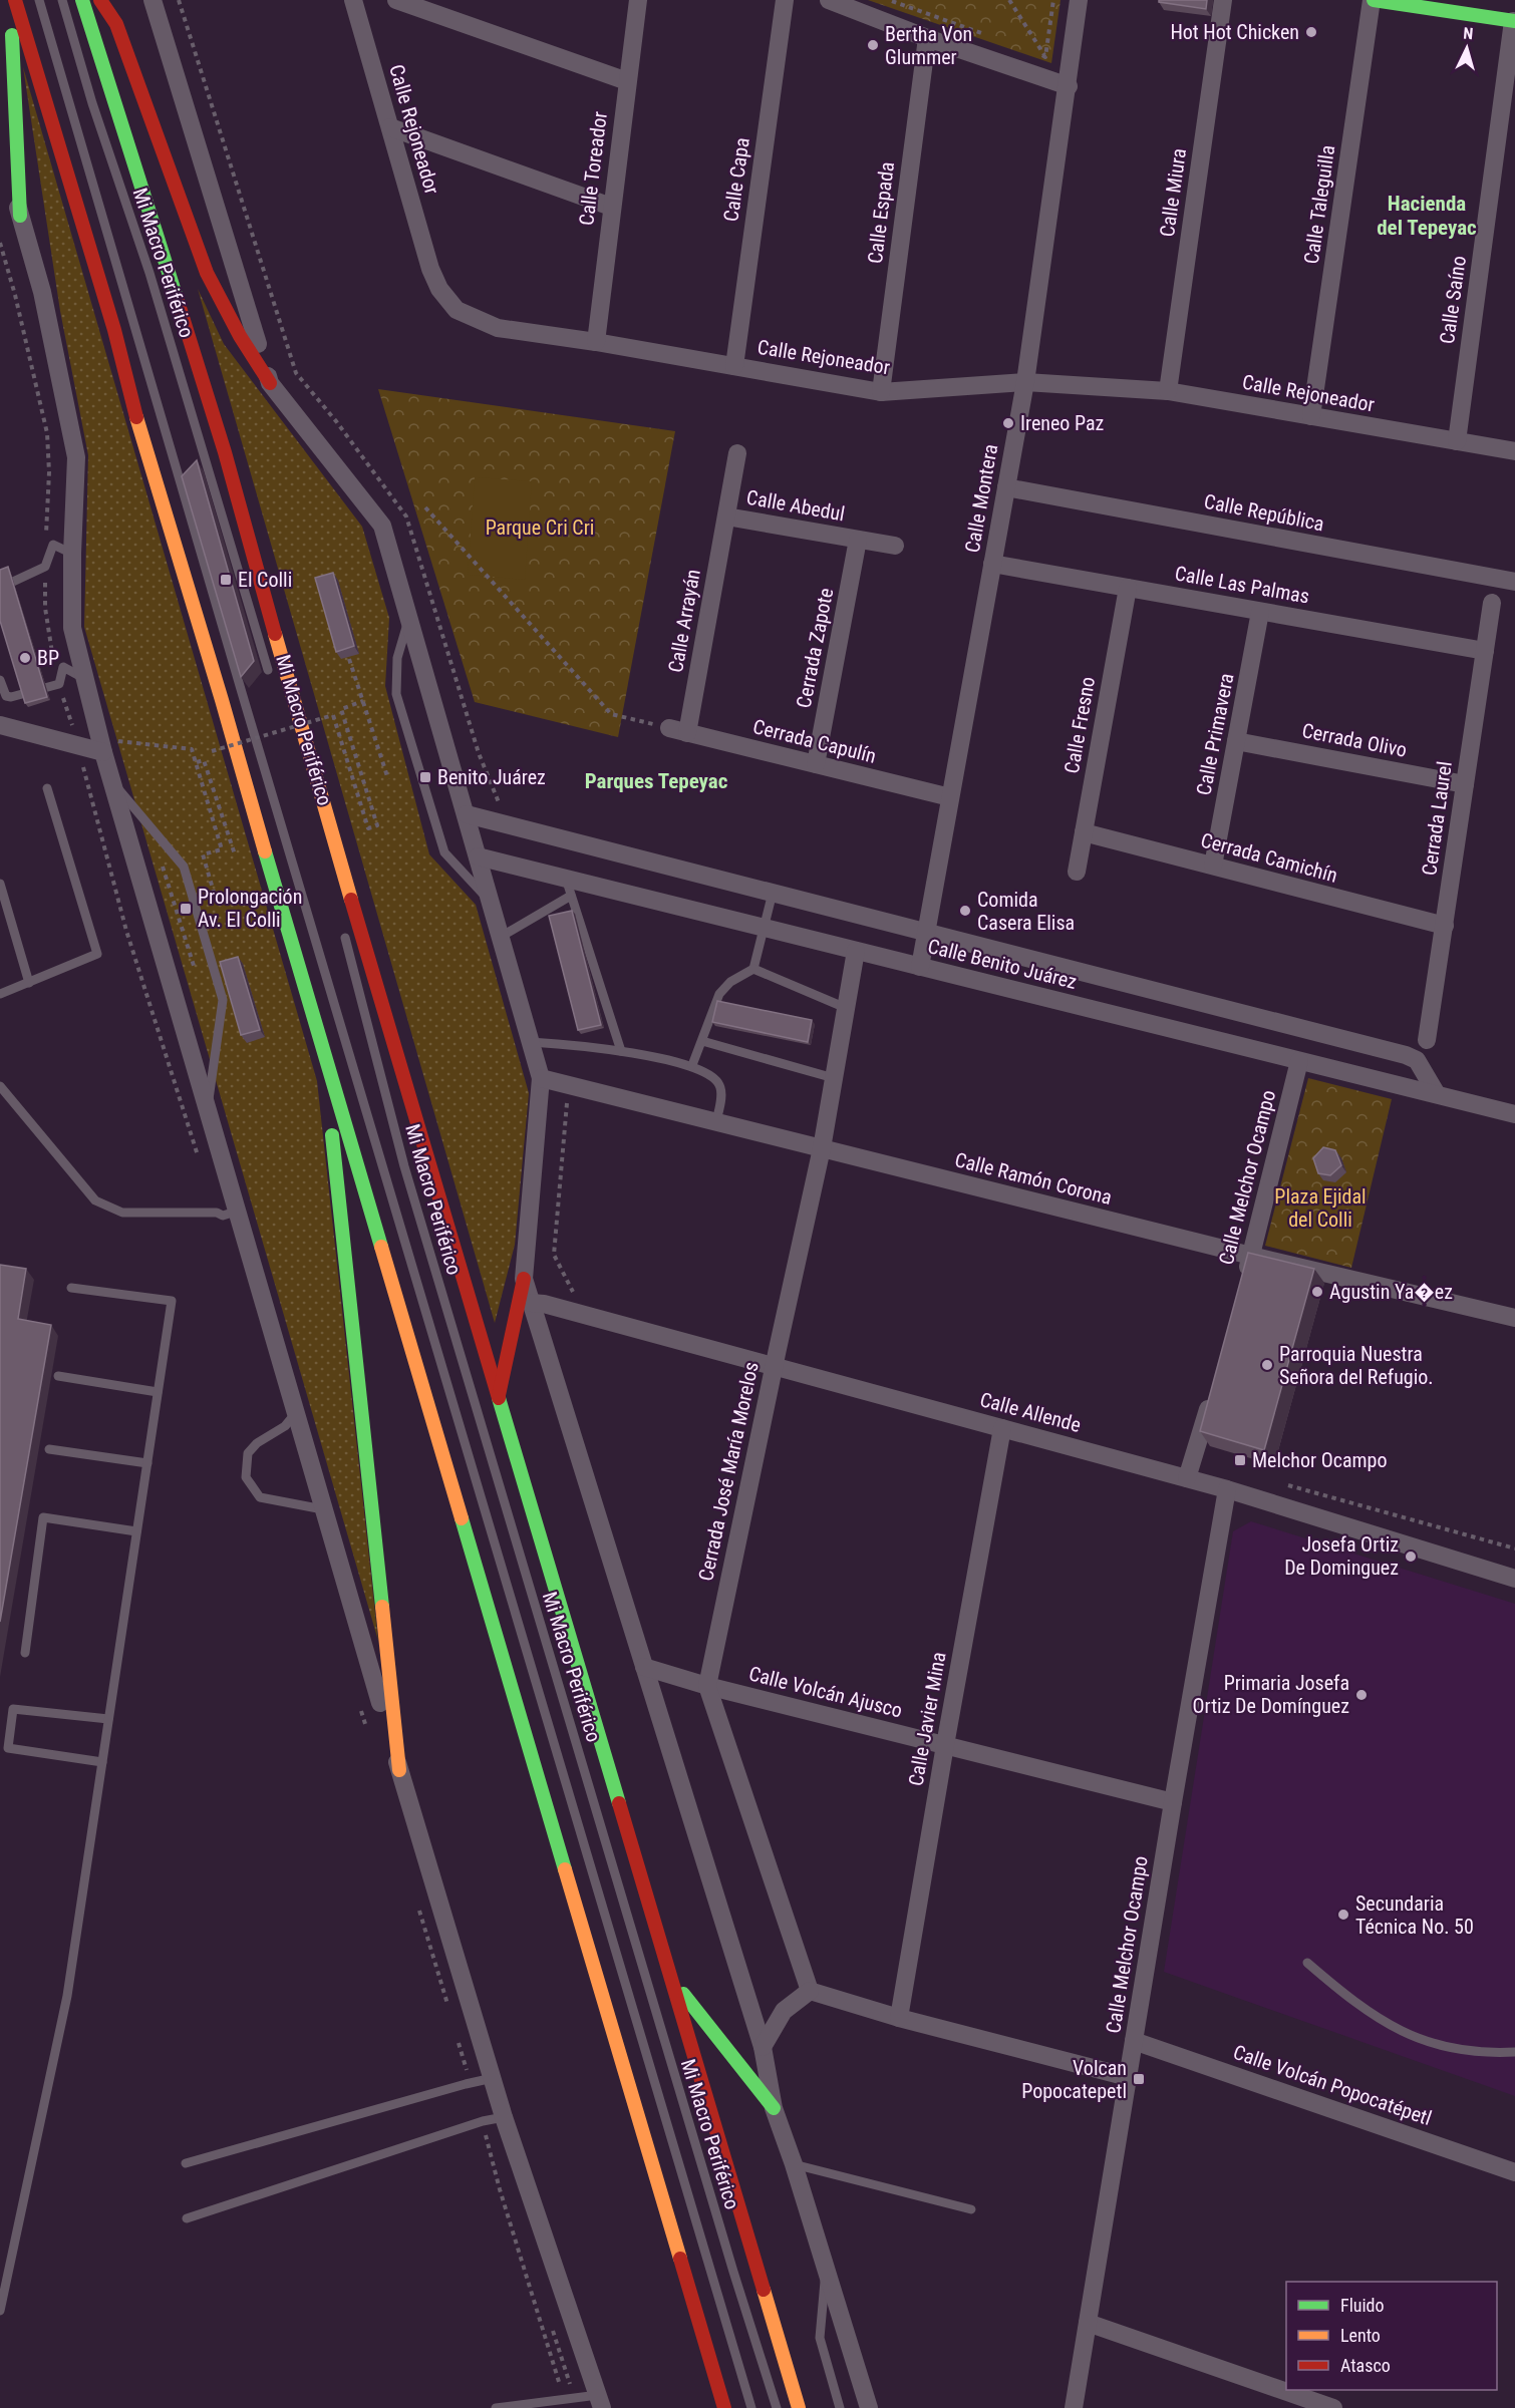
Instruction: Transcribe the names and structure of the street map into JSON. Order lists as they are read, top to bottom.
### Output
{
  "streets": {
    "street": [
      "Calle Rejoneador",
      "Calle Toreador",
      "Calle Capa",
      "Calle Miura",
      "Calle Taleguilla",
      "Calle Espada",
      "Calle Saíno",
      "Calle Montera",
      "Calle Abedul",
      "Calle República",
      "Calle Las Palmas",
      "Calle Arrayán",
      "Cerrada Zapote",
      "Calle Fresno",
      "Calle Primavera",
      "Cerrada Olivo",
      "Cerrada Capulín",
      "Cerrada Laurel",
      "Cerrada Camichín",
      "Calle Benito Juárez",
      "Calle Melchor Ocampo",
      "Calle Ramón Corona",
      "Calle Allende",
      "Cerrada José María Morelos",
      "Calle Volcán Ajusco",
      "Calle Javier Mina",
      "Calle Volcán Popocatépetl"
    ],
    "lane": ["Mi Macro Periférico"]
  },
  "crossings": [
    ["Calle Rejoneador", "Calle Toreador"],
    ["Calle Rejoneador", "Calle Capa"],
    ["Calle Rejoneador", "Calle Miura"],
    ["Calle Rejoneador", "Calle Taleguilla"],
    ["Calle Rejoneador", "Calle Espada"],
    ["Calle Rejoneador", "Calle Saíno"],
    ["Calle Rejoneador", "Calle Montera"],
    ["Calle Montera", "Calle República"],
    ["Calle Montera", "Calle Las Palmas"],
    ["Calle Montera", "Cerrada Capulín"],
    ["Calle Montera", "Calle Benito Juárez"],
    ["Calle Abedul", "Calle Arrayán"],
    ["Calle Abedul", "Cerrada Zapote"],
    ["Calle Las Palmas", "Calle Fresno"],
    ["Calle Las Palmas", "Calle Primavera"],
    ["Calle Las Palmas", "Cerrada Laurel"],
    ["Calle Arrayán", "Cerrada Capulín"],
    ["Cerrada Zapote", "Cerrada Capulín"],
    ["Calle Fresno", "Cerrada Camichín"],
    ["Calle Primavera", "Cerrada Olivo"],
    ["Calle Primavera", "Cerrada Camichín"],
    ["Cerrada Olivo", "Cerrada Laurel"],
    ["Cerrada Laurel", "Cerrada Camichín"],
    ["Calle Benito Juárez", "Calle Melchor Ocampo"],
    ["Calle Benito Juárez", "Cerrada José María Morelos"],
    ["Calle Melchor Ocampo", "Calle Ramón Corona"],
    ["Calle Melchor Ocampo", "Calle Allende"],
    ["Calle Melchor Ocampo", "Calle Volcán Ajusco"],
    ["Calle Melchor Ocampo", "Calle Volcán Popocatépetl"],
    ["Calle Ramón Corona", "Cerrada José María Morelos"],
    ["Calle Allende", "Cerrada José María Morelos"],
    ["Calle Allende", "Calle Javier Mina"],
    ["Cerrada José María Morelos", "Calle Volcán Ajusco"],
    ["Calle Volcán Ajusco", "Calle Javier Mina"]
  ],
  "districts": ["Hacienda del Tepeyac", "Parques Tepeyac"],
  "parks": ["Parque Cri Cri", "Plaza Ejidal del Colli"],
  "places": {
    "other": [
      "Hot Hot Chicken",
      "Bertha Von Glummer",
      "Ireneo Paz",
      "BP",
      "Comida Casera Elisa",
      "Agustin Ya�ez",
      "Parroquia Nuestra Señora del Refugio.",
      "Josefa Ortiz De Dominguez",
      "Primaria Josefa Ortiz De Domínguez",
      "Secundaria Técnica No. 50"
    ],
    "transit": [
      "El Colli",
      "Benito Juárez",
      "Prolongación Av. El Colli",
      "Melchor Ocampo",
      "Volcan Popocatepetl"
    ]
  },
  "legend": ["Fluido", "Lento", "Atasco"],
  "north": "top"
}
